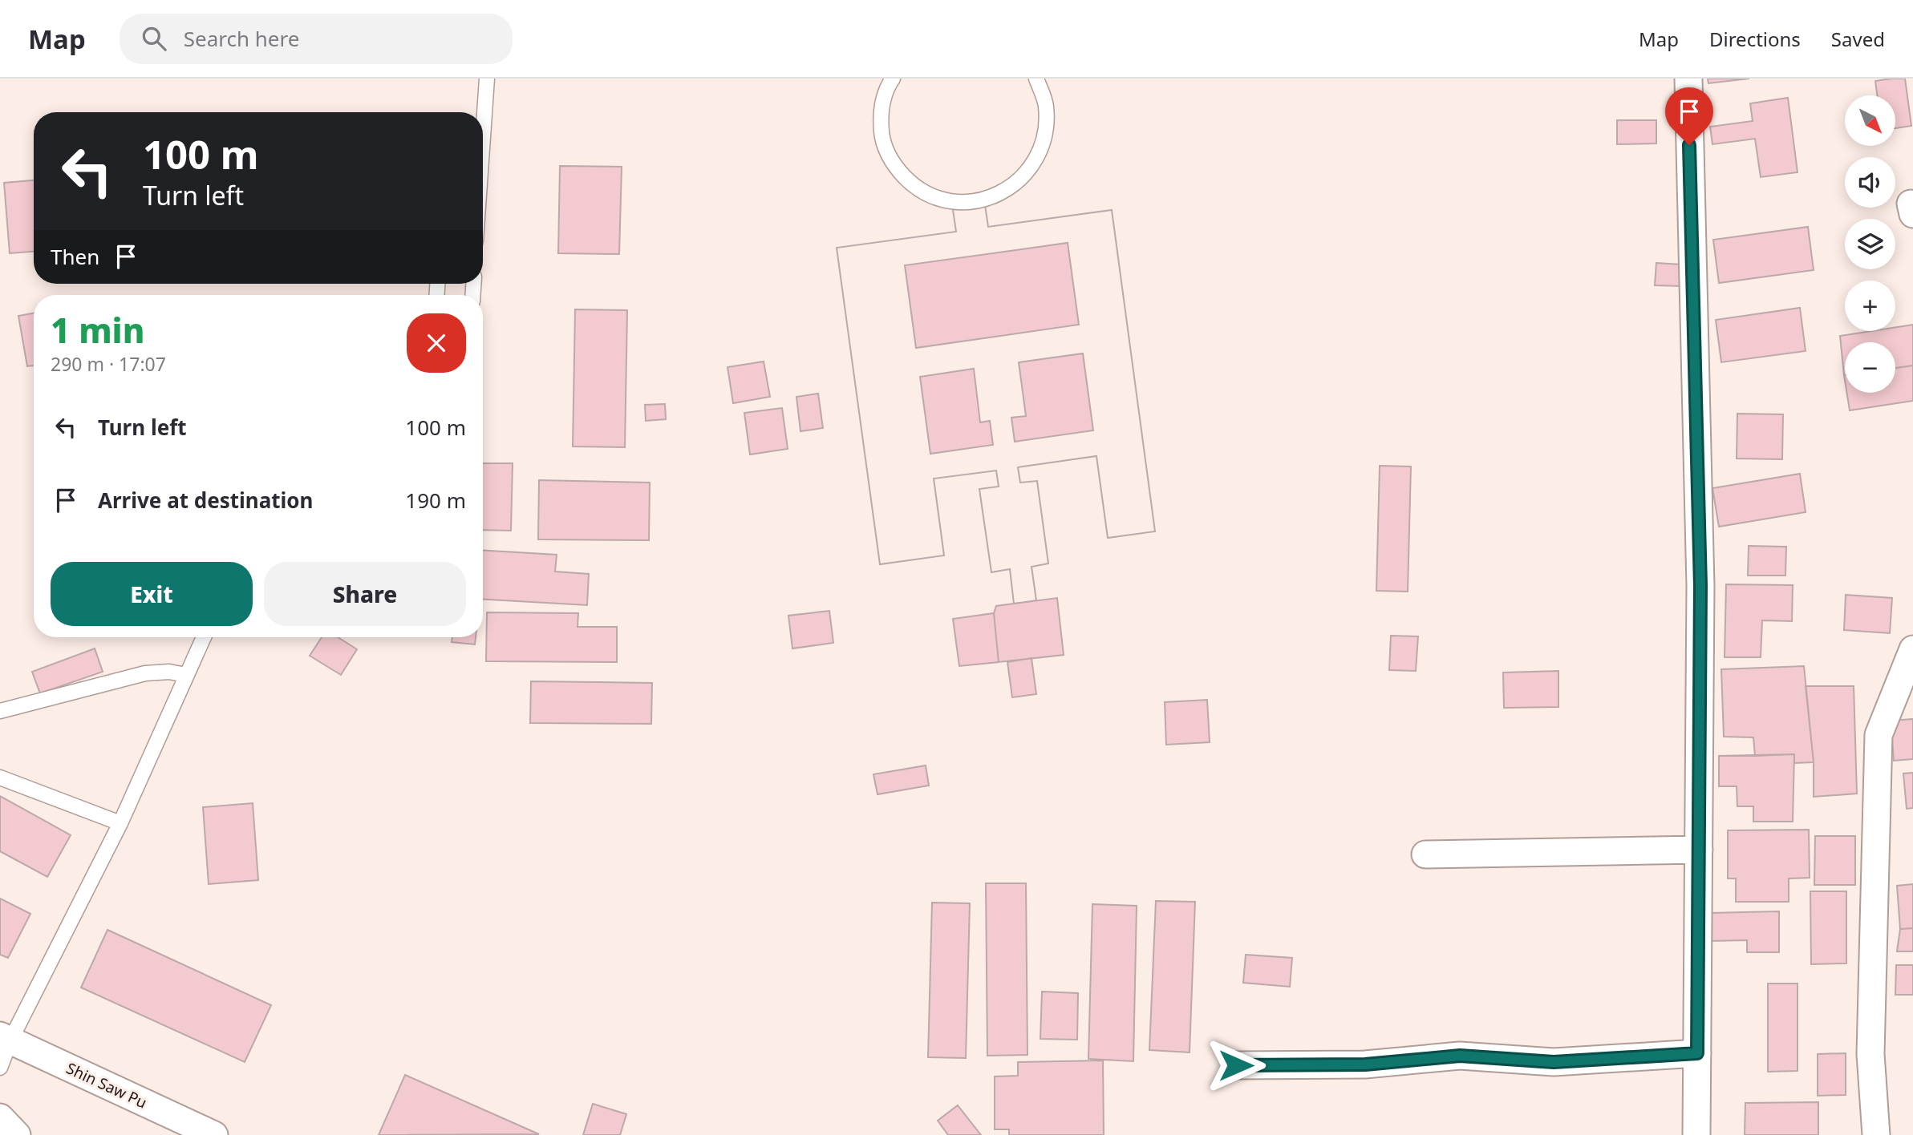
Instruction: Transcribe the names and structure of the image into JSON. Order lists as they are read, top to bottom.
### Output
{
  "streets": {
    "street": ["Shin Saw Pu"]
  },
  "north": "bottom right",
  "page": {
    "header": "Map",
    "search": "Search here",
    "nav": ["Map", "Directions", "Saved"],
    "map_buttons": ["+", "−"],
    "turn": ["100 m", "Turn left"],
    "then": "Then",
    "heading": ["1 min", "290 m · 17:07"],
    "list": [
      {
        "name": "Turn left",
        "value": "100 m"
      },
      {
        "name": "Arrive at destination",
        "value": "190 m"
      }
    ],
    "buttons": ["Exit", "Share"]
  }
}
